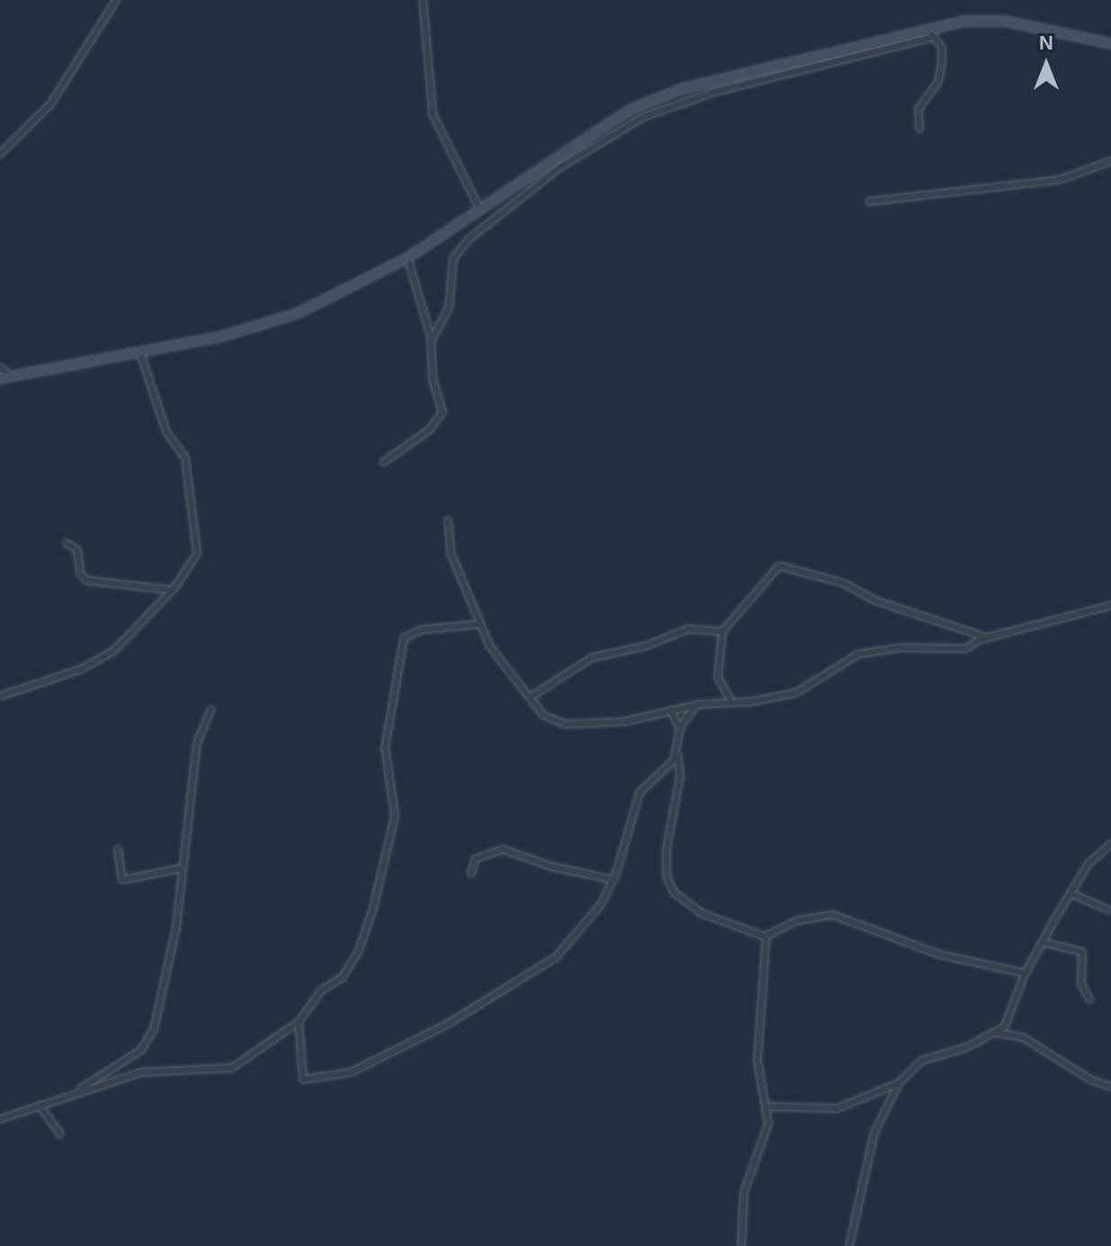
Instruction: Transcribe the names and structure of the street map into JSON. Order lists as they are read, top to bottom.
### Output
{
  "north": "top"
}
